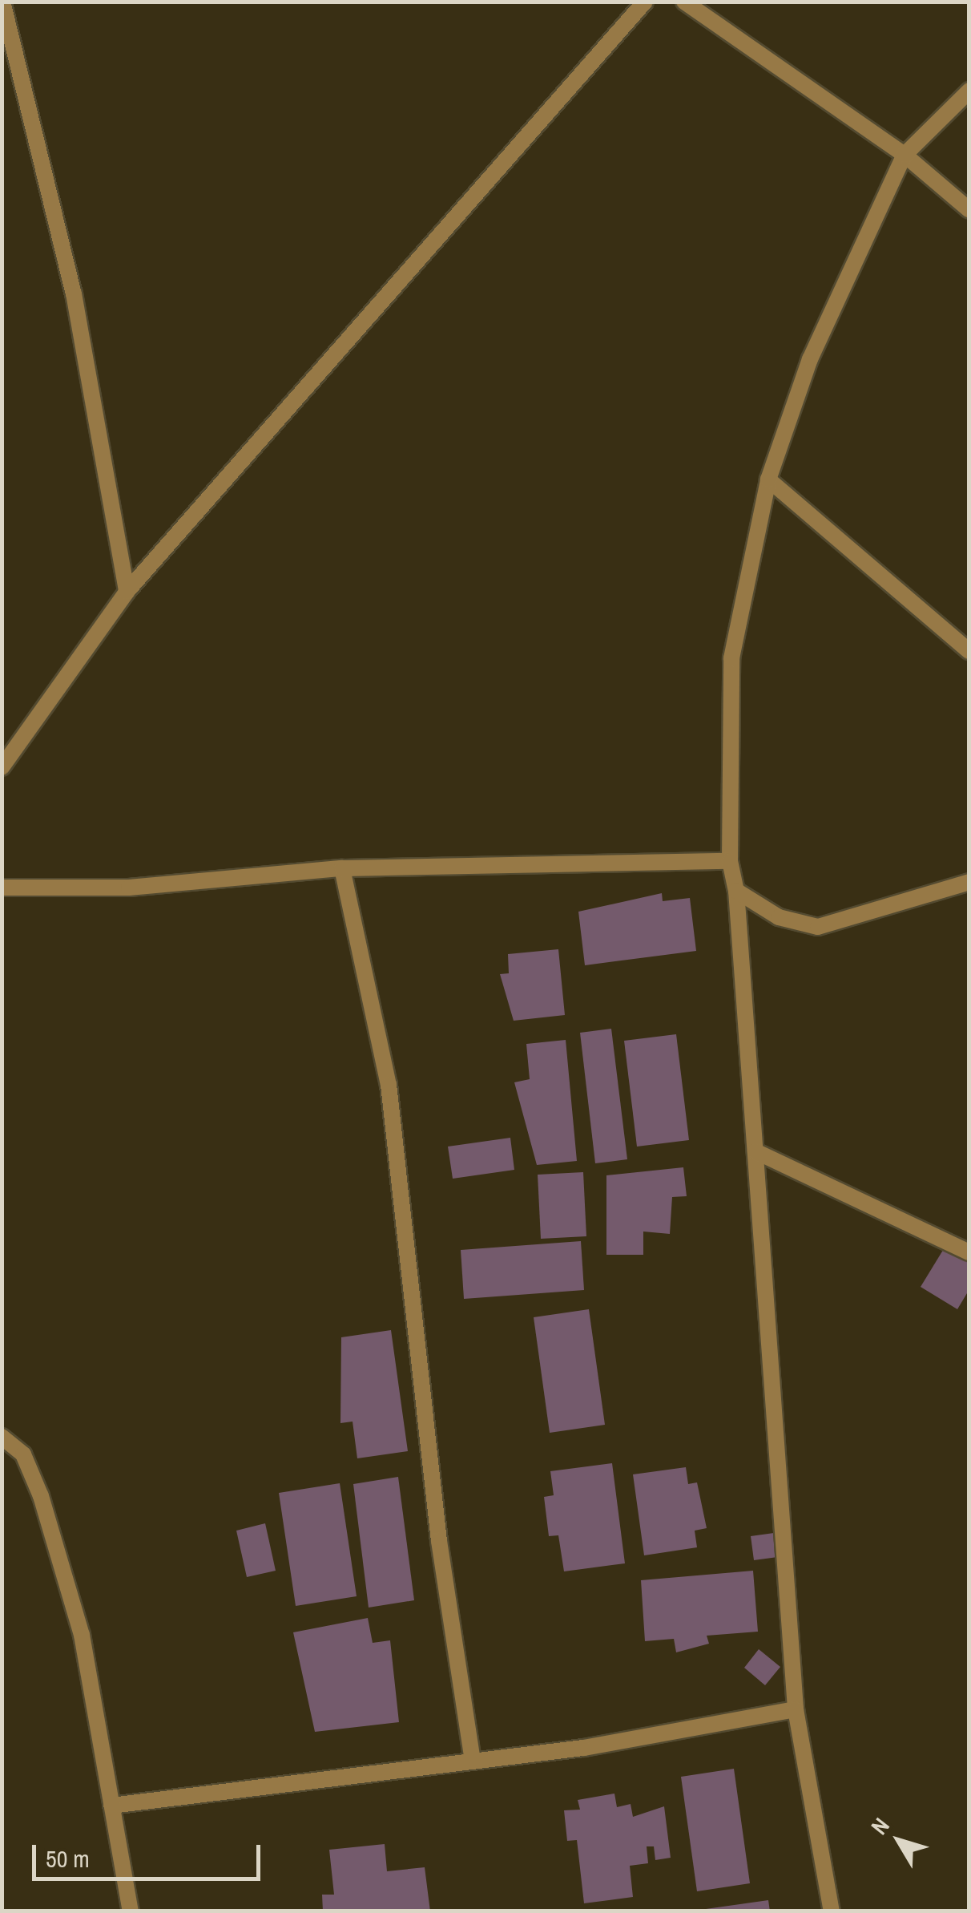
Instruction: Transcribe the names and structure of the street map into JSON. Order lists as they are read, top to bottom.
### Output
{
  "scale_bar": "50 m",
  "north": "top left"
}
